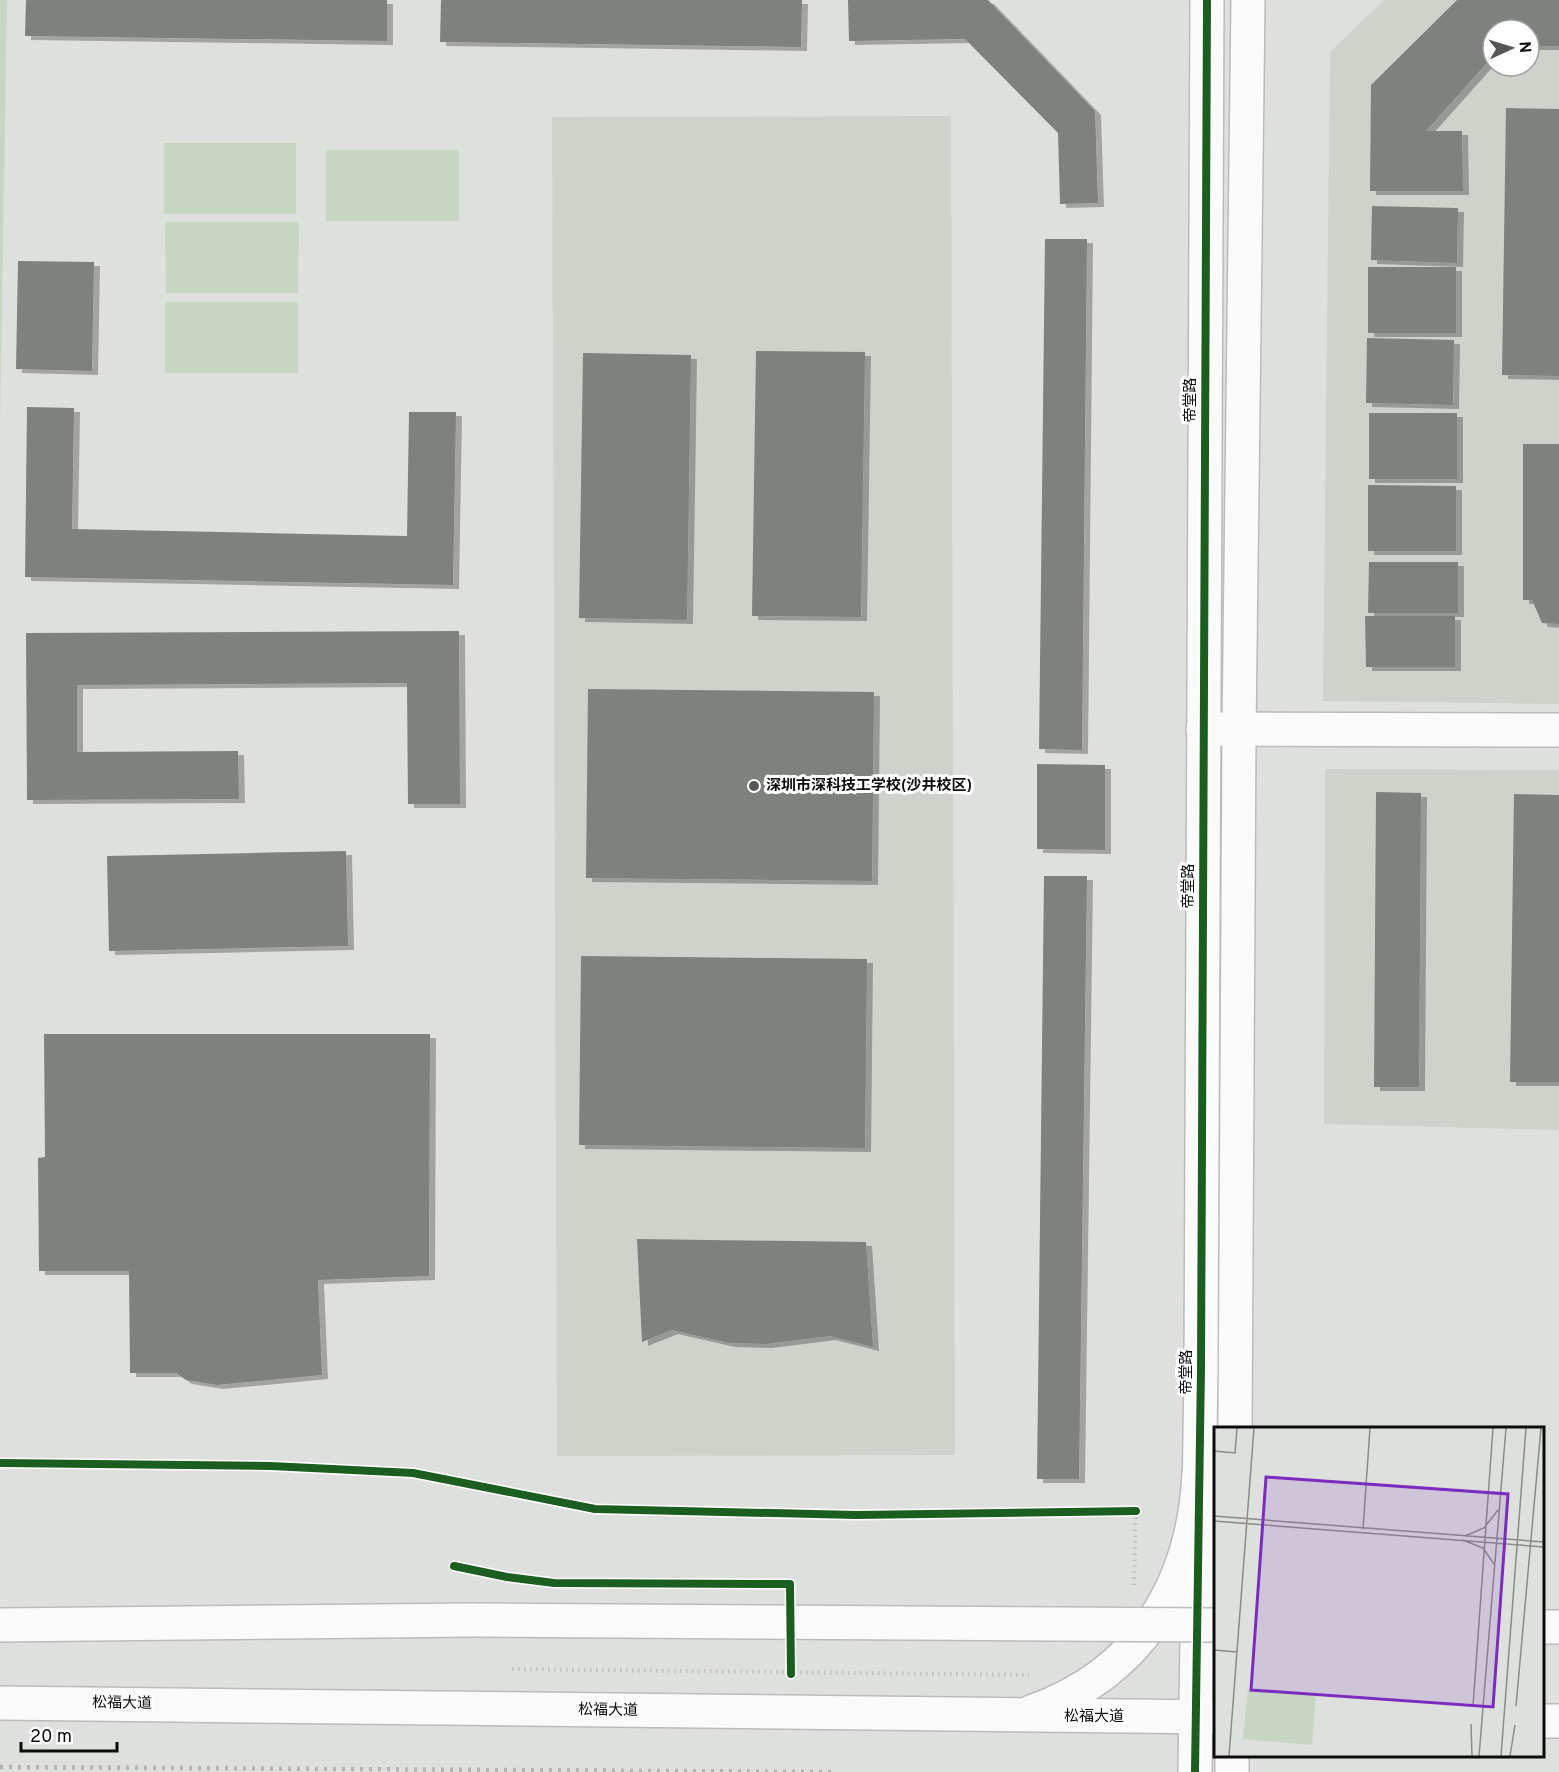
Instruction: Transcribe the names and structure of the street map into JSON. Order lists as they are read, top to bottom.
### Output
{
  "streets": {
    "main road": ["帝堂路", "松福大道"]
  },
  "crossings": [
    ["帝堂路", "松福大道"]
  ],
  "places": ["深圳市深科技工学校(沙井校区)"],
  "scale_bar": "20 m",
  "north": "right"
}
